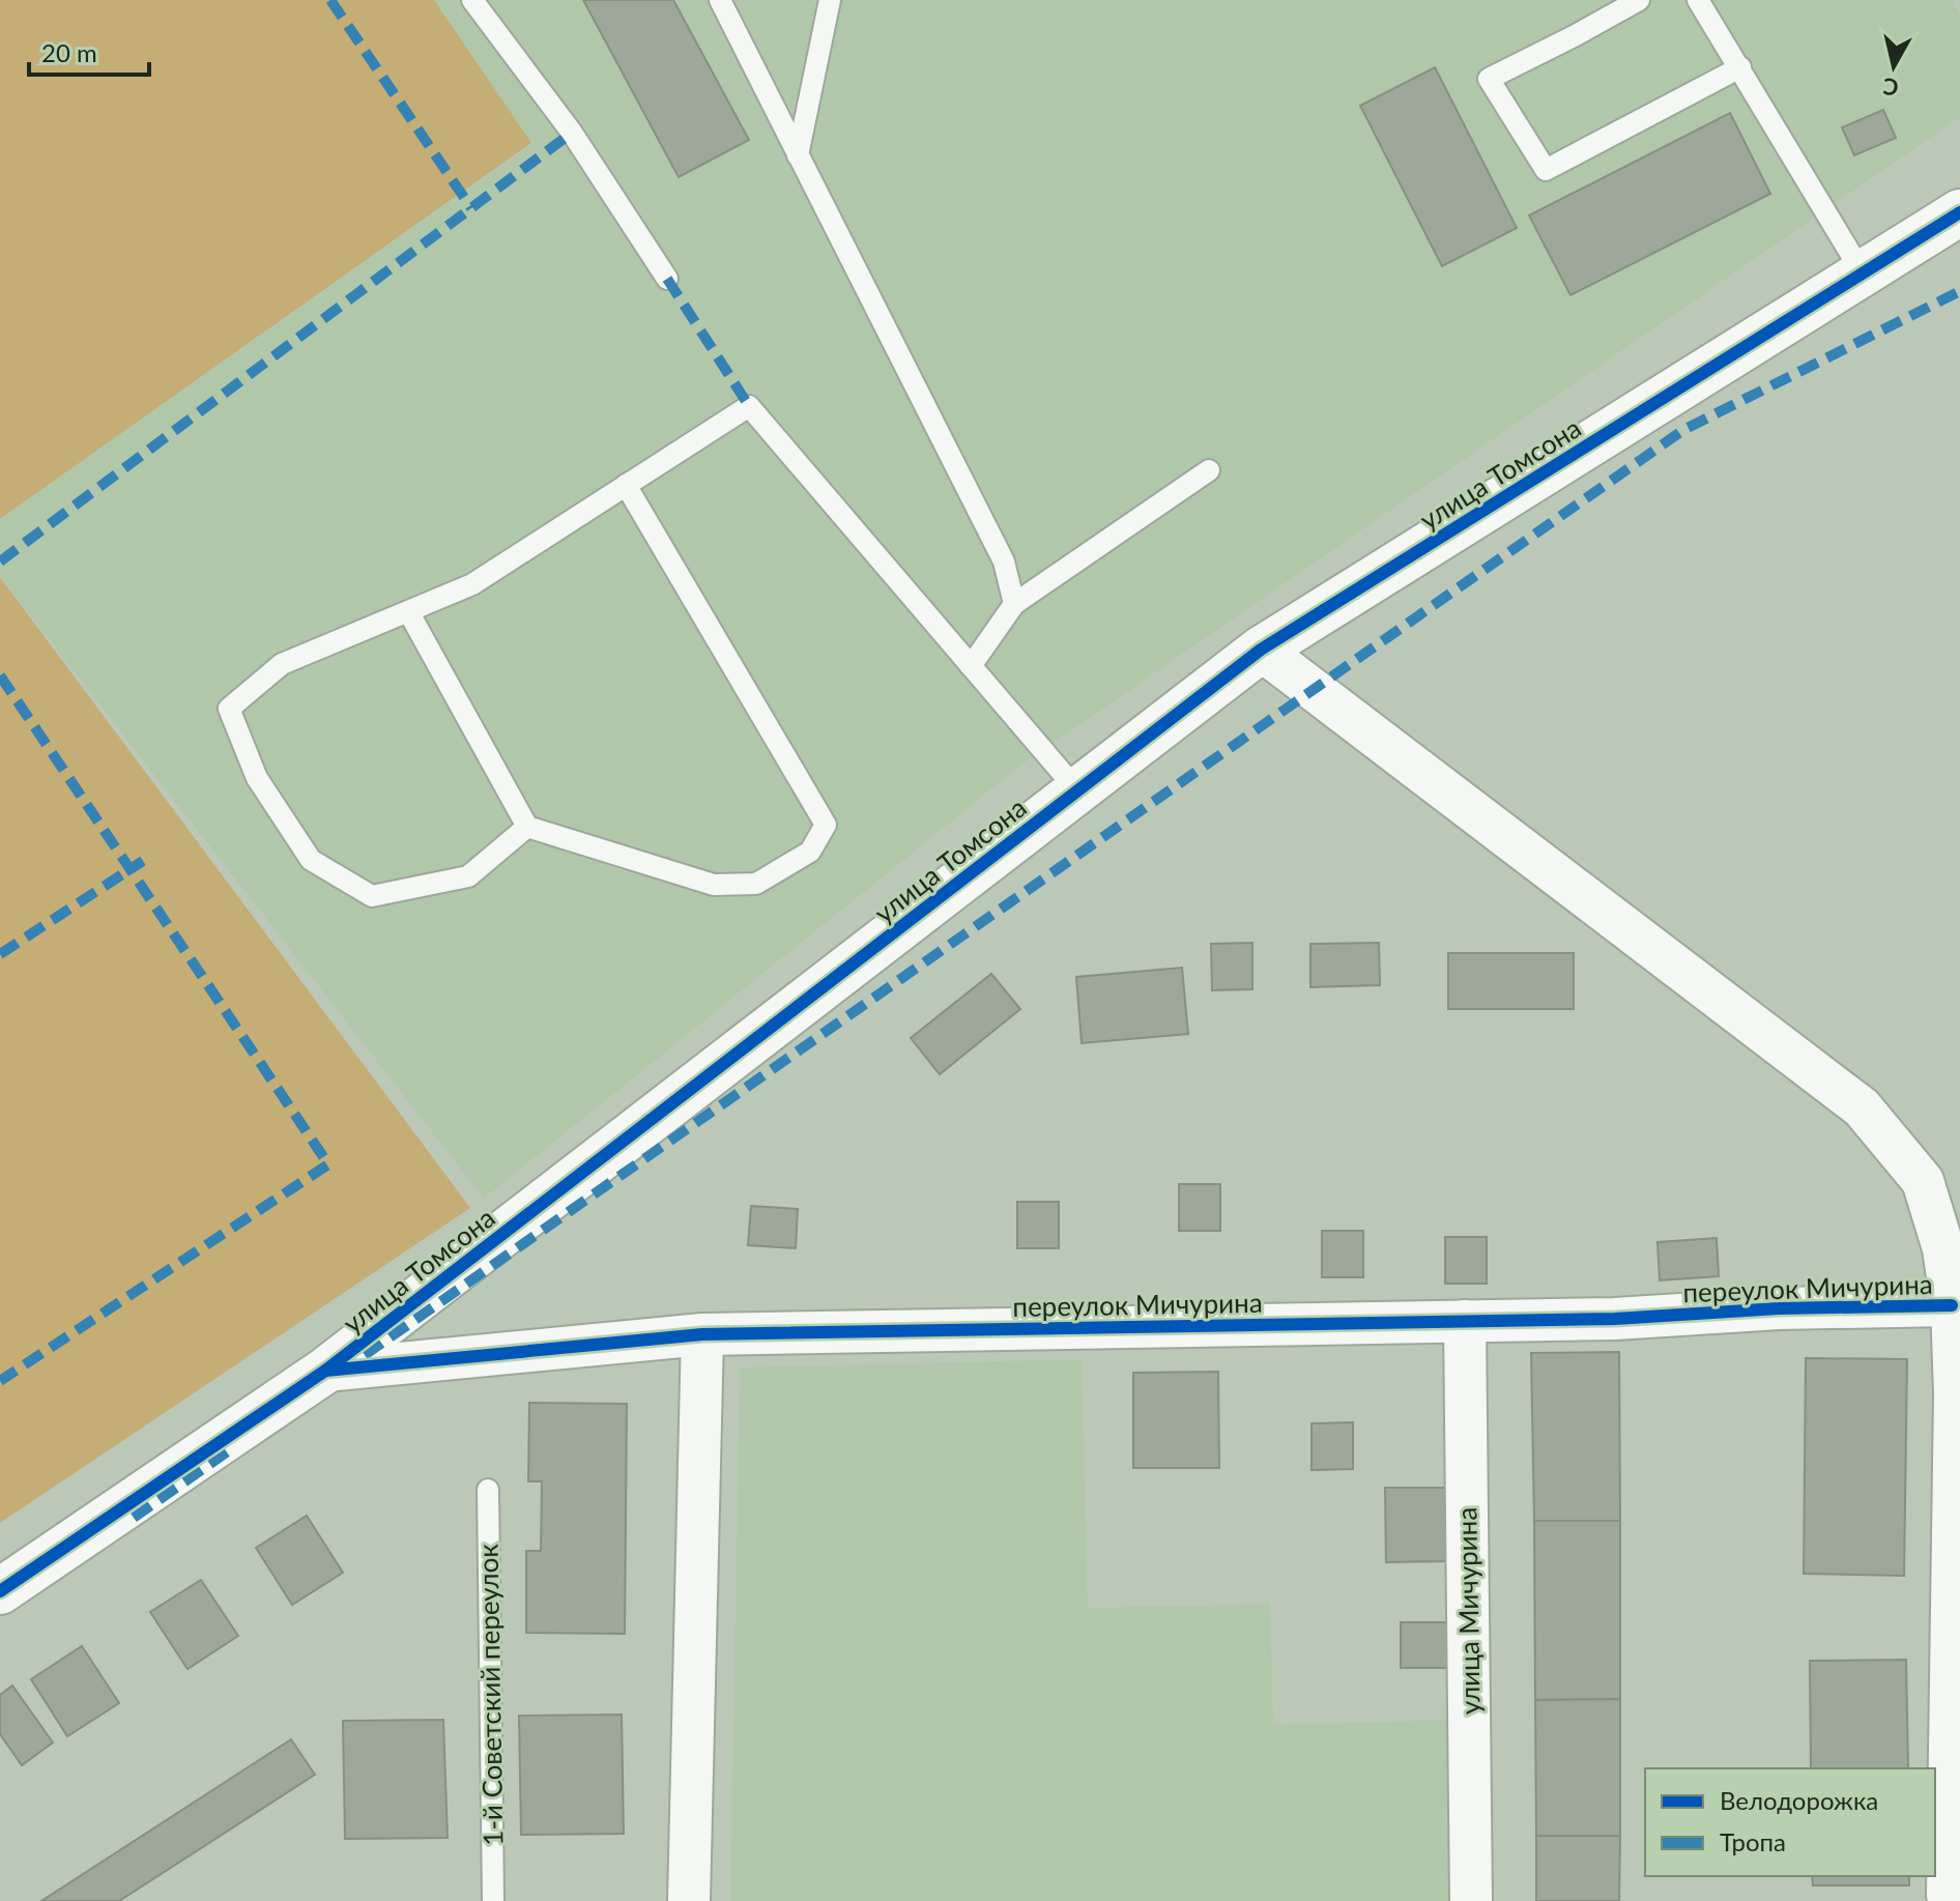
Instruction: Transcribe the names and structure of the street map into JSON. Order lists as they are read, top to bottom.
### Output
{
  "streets": {
    "street": ["улица Томсона", "переулок Мичурина", "улица Мичурина"],
    "lane": ["1-й Советский переулок"]
  },
  "crossings": [
    ["улица Томсона", "переулок Мичурина"],
    ["переулок Мичурина", "улица Мичурина"]
  ],
  "legend": ["Велодорожка", "Тропа"],
  "scale_bar": "20 m",
  "north": "bottom"
}
